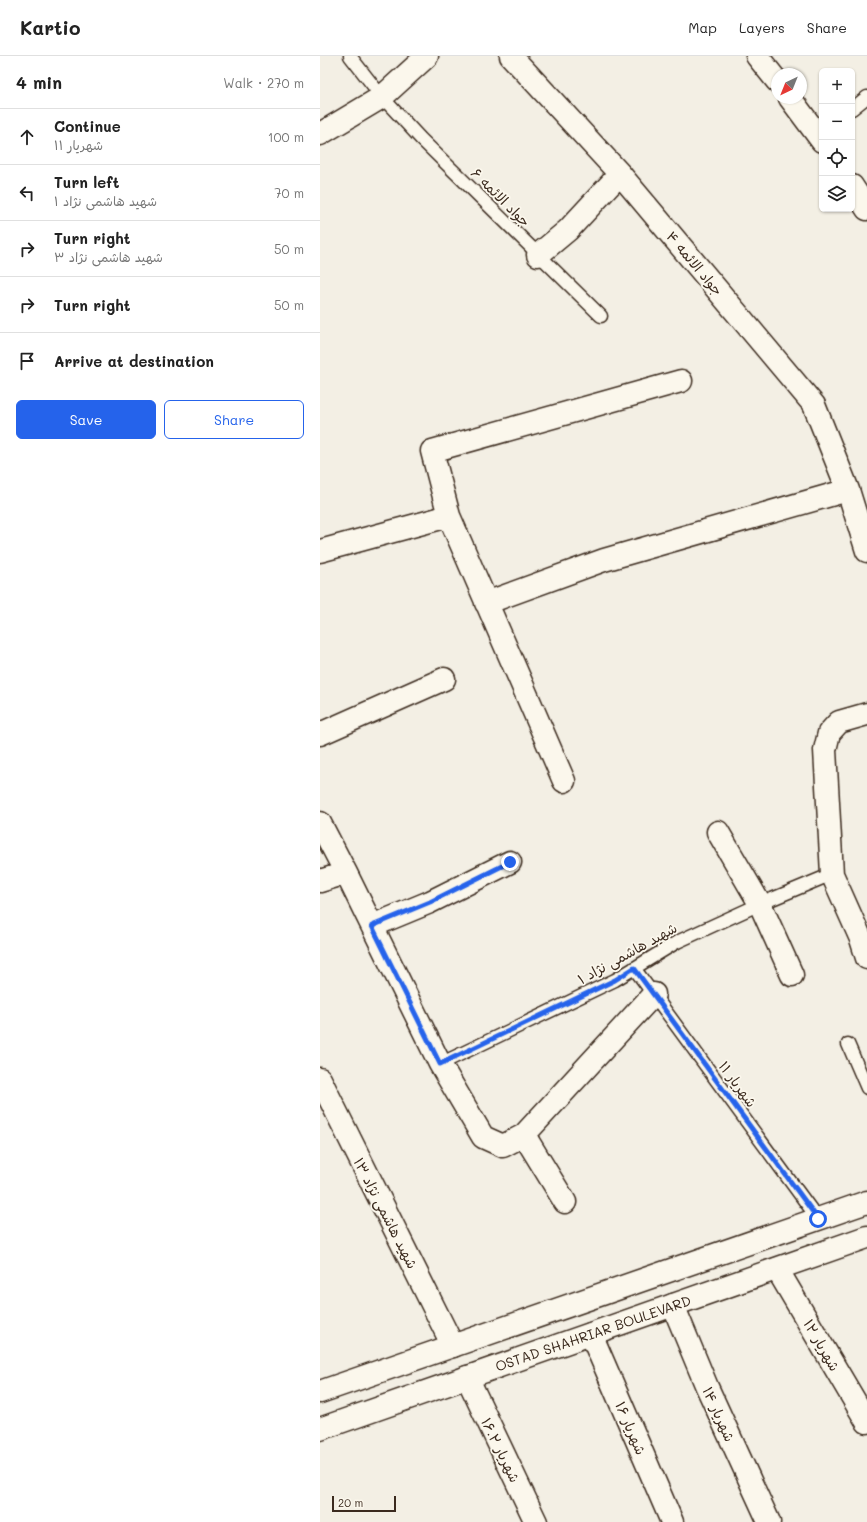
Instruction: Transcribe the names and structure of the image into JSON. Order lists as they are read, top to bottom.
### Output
{
  "streets": {
    "street": [
      "جواد الائمه ۴",
      "شهید هاشمی نژاد ۱۳",
      "OSTAD SHAHRIAR BOULEVARD",
      "شهریار ۱۲",
      "شهریار ۱۴",
      "شهریار ۱۶",
      "شهریار ۱۶.۲"
    ],
    "lane": ["جواد الائمه ۶", "شهید هاشمی نژاد ۱", "شهریار ۱۱"]
  },
  "crossings": [
    ["شهید هاشمی نژاد ۱", "شهریار ۱۱"],
    ["OSTAD SHAHRIAR BOULEVARD", "شهریار ۱۲"],
    ["OSTAD SHAHRIAR BOULEVARD", "شهریار ۱۴"],
    ["OSTAD SHAHRIAR BOULEVARD", "شهریار ۱۶"],
    ["OSTAD SHAHRIAR BOULEVARD", "شهریار ۱۶.۲"]
  ],
  "scale_bar": "20 m",
  "north": "bottom left",
  "page": {
    "header": "Kartio",
    "nav": ["Map", "Layers", "Share"],
    "heading": ["4 min", "Walk · 270 m"],
    "map_buttons": ["+", "−"],
    "list": [
      ["Continue", "شهریار ۱۱", "100 m"],
      ["Turn left", "شهید هاشمی نژاد ۱", "70 m"],
      ["Turn right", "شهید هاشمی نژاد ۳", "50 m"],
      ["Turn right", "50 m"],
      "Arrive at destination"
    ],
    "buttons": ["Save", "Share"],
    "scale": "20 m"
  }
}
